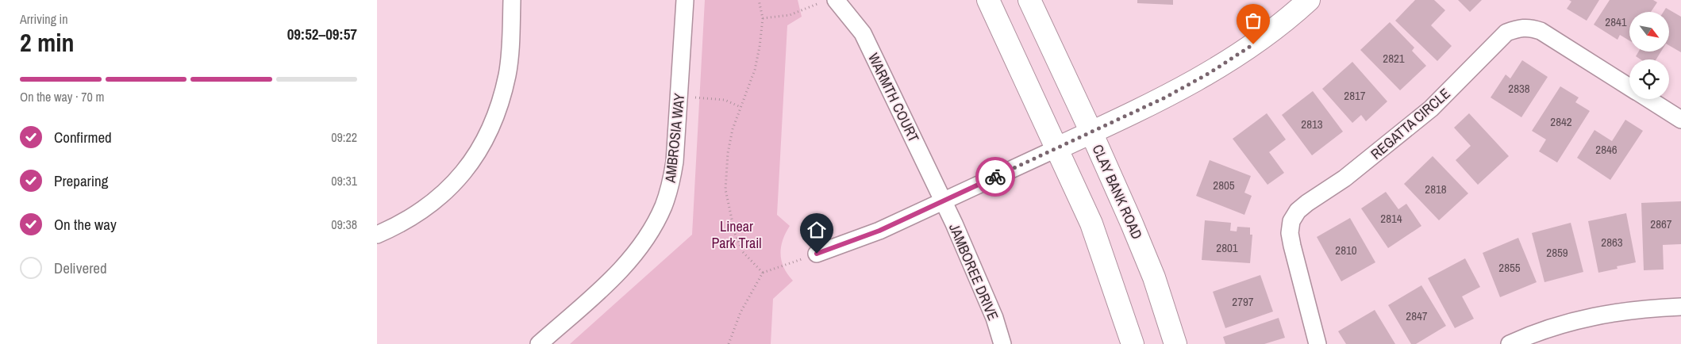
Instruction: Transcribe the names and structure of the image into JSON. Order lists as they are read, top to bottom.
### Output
{
  "streets": {
    "street": [
      "WARMTH COURT",
      "REGATTA CIRCLE",
      "AMBROSIA WAY",
      "CLAY BANK ROAD",
      "JAMBOREE DRIVE"
    ]
  },
  "crossings": [
    ["WARMTH COURT", "JAMBOREE DRIVE"]
  ],
  "parks": ["Linear Park Trail"],
  "house_numbers": [
    "2841",
    "2821",
    "2838",
    "2817",
    "2842",
    "2813",
    "2846",
    "2805",
    "2818",
    "2814",
    "2867",
    "2863",
    "2801",
    "2810",
    "2859",
    "2855",
    "2797",
    "2847"
  ],
  "north": "bottom right",
  "page": {
    "heading": ["2 min", "Arriving in", "09:52–09:57"],
    "bar": "On the way · 70 m",
    "list": [
      ["Confirmed", "09:22"],
      ["Preparing", "09:31"],
      ["On the way", "09:38"],
      "Delivered"
    ]
  }
}
